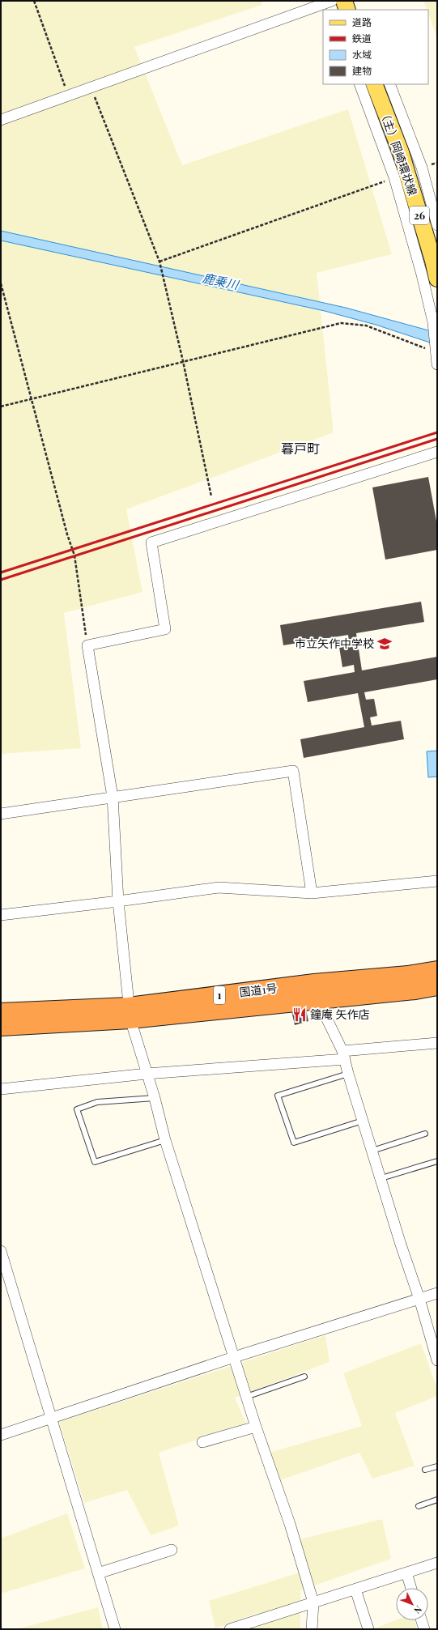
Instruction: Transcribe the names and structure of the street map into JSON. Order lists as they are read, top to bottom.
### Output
{
  "streets": {
    "highway": ["国道1号", "1"],
    "main road": ["（主）岡崎環状線", "26"]
  },
  "districts": ["暮戸町"],
  "water": ["鹿乗川"],
  "places": {
    "school or university": ["市立矢作中学校"],
    "restaurant": ["鐘庵 矢作店"]
  },
  "legend": [
    "道路",
    "鉄道",
    "水域",
    "建物"
  ],
  "north": "bottom right"
}
